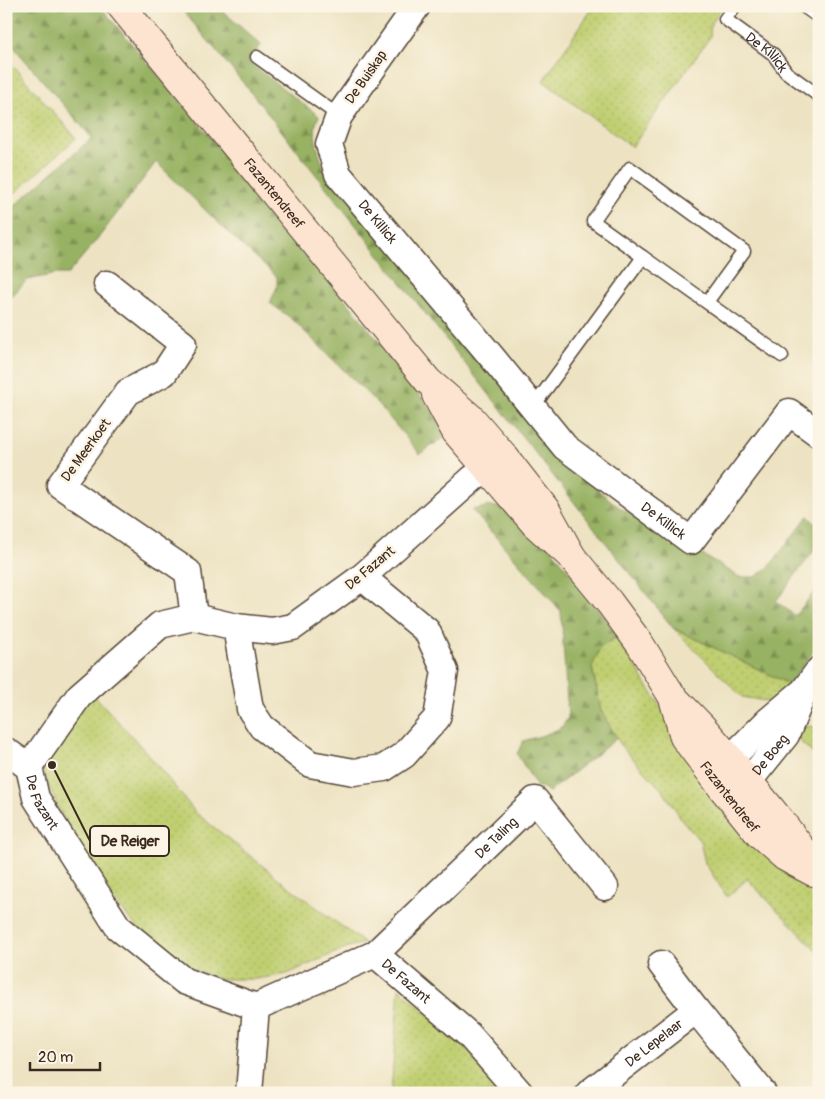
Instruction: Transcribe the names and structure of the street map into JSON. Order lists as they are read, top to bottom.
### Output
{
  "streets": {
    "street": [
      "De Killick",
      "De Buiskap",
      "Fazantendreef",
      "De Meerkoet",
      "De Fazant",
      "De Boeg",
      "De Taling",
      "De Lepelaar"
    ]
  },
  "crossings": [
    ["De Killick", "De Buiskap"],
    ["Fazantendreef", "De Fazant"],
    ["Fazantendreef", "De Boeg"],
    ["De Meerkoet", "De Fazant"],
    ["De Fazant", "De Taling"]
  ],
  "places": ["De Reiger"],
  "scale_bar": "20 m"
}
